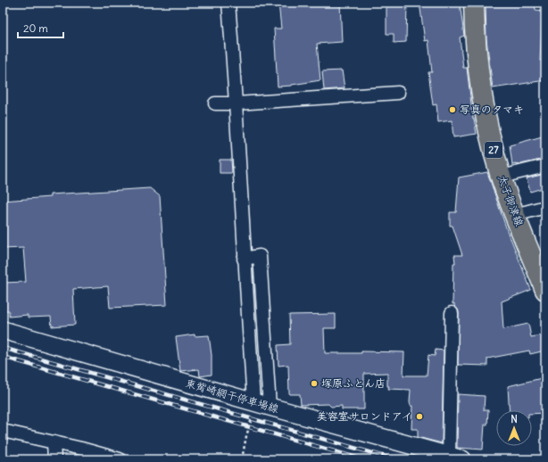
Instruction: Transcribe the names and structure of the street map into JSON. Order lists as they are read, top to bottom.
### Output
{
  "streets": {
    "main road": ["27", "太子御津線", "東觜崎網干停車場線"]
  },
  "places": ["写真のタマキ", "塚原ふとん店", "美容室サロンドアイ"],
  "scale_bar": "20 m",
  "north": "top"
}
